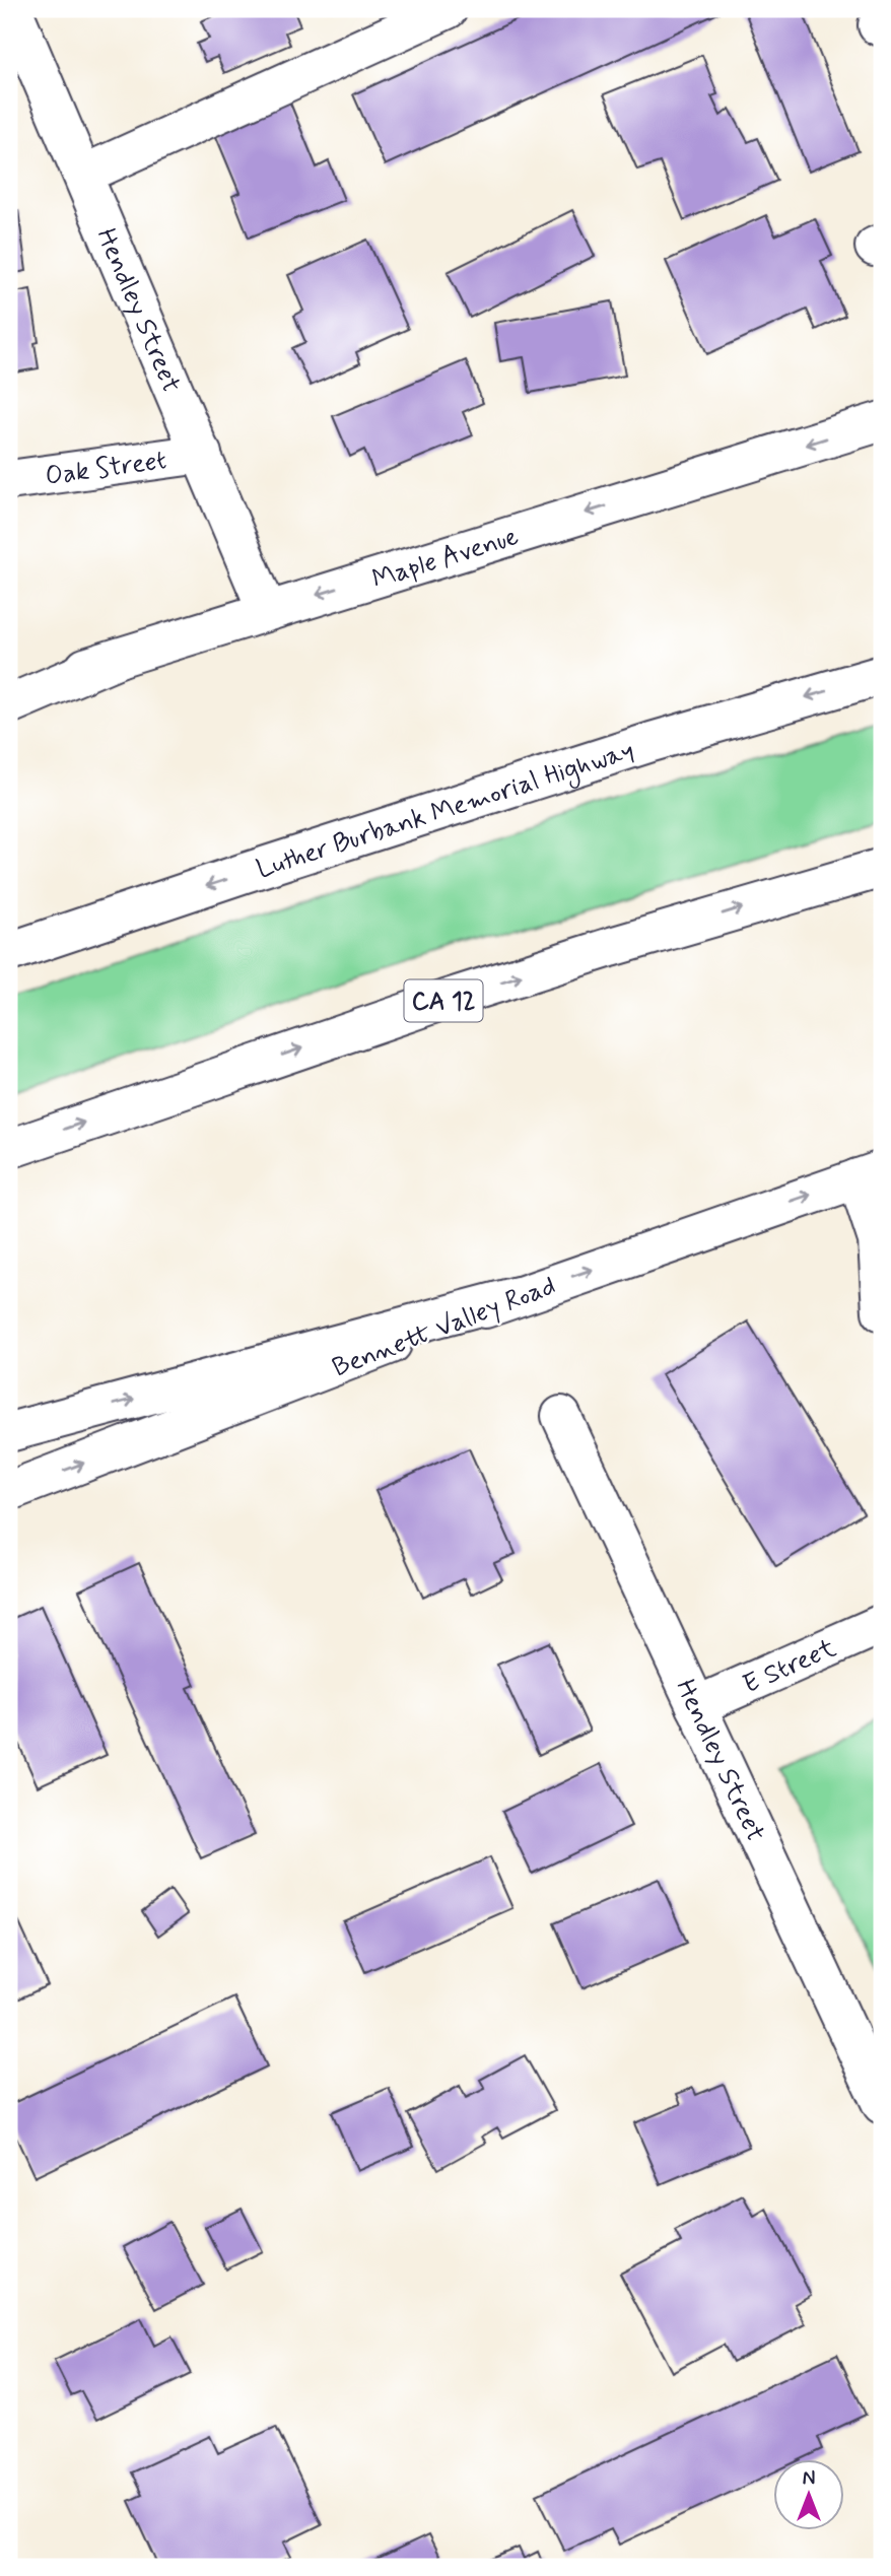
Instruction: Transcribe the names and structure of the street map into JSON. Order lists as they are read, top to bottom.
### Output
{
  "streets": {
    "main road": [
      "Hendley Street",
      "Oak Street",
      "Maple Avenue",
      "Luther Burbank Memorial Highway",
      "CA 12",
      "Bennett Valley Road",
      "E Street"
    ]
  },
  "crossings": [
    ["Hendley Street", "Oak Street"],
    ["Hendley Street", "Maple Avenue"],
    ["Hendley Street", "E Street"]
  ],
  "one_way": ["Maple Avenue"],
  "north": "top"
}
